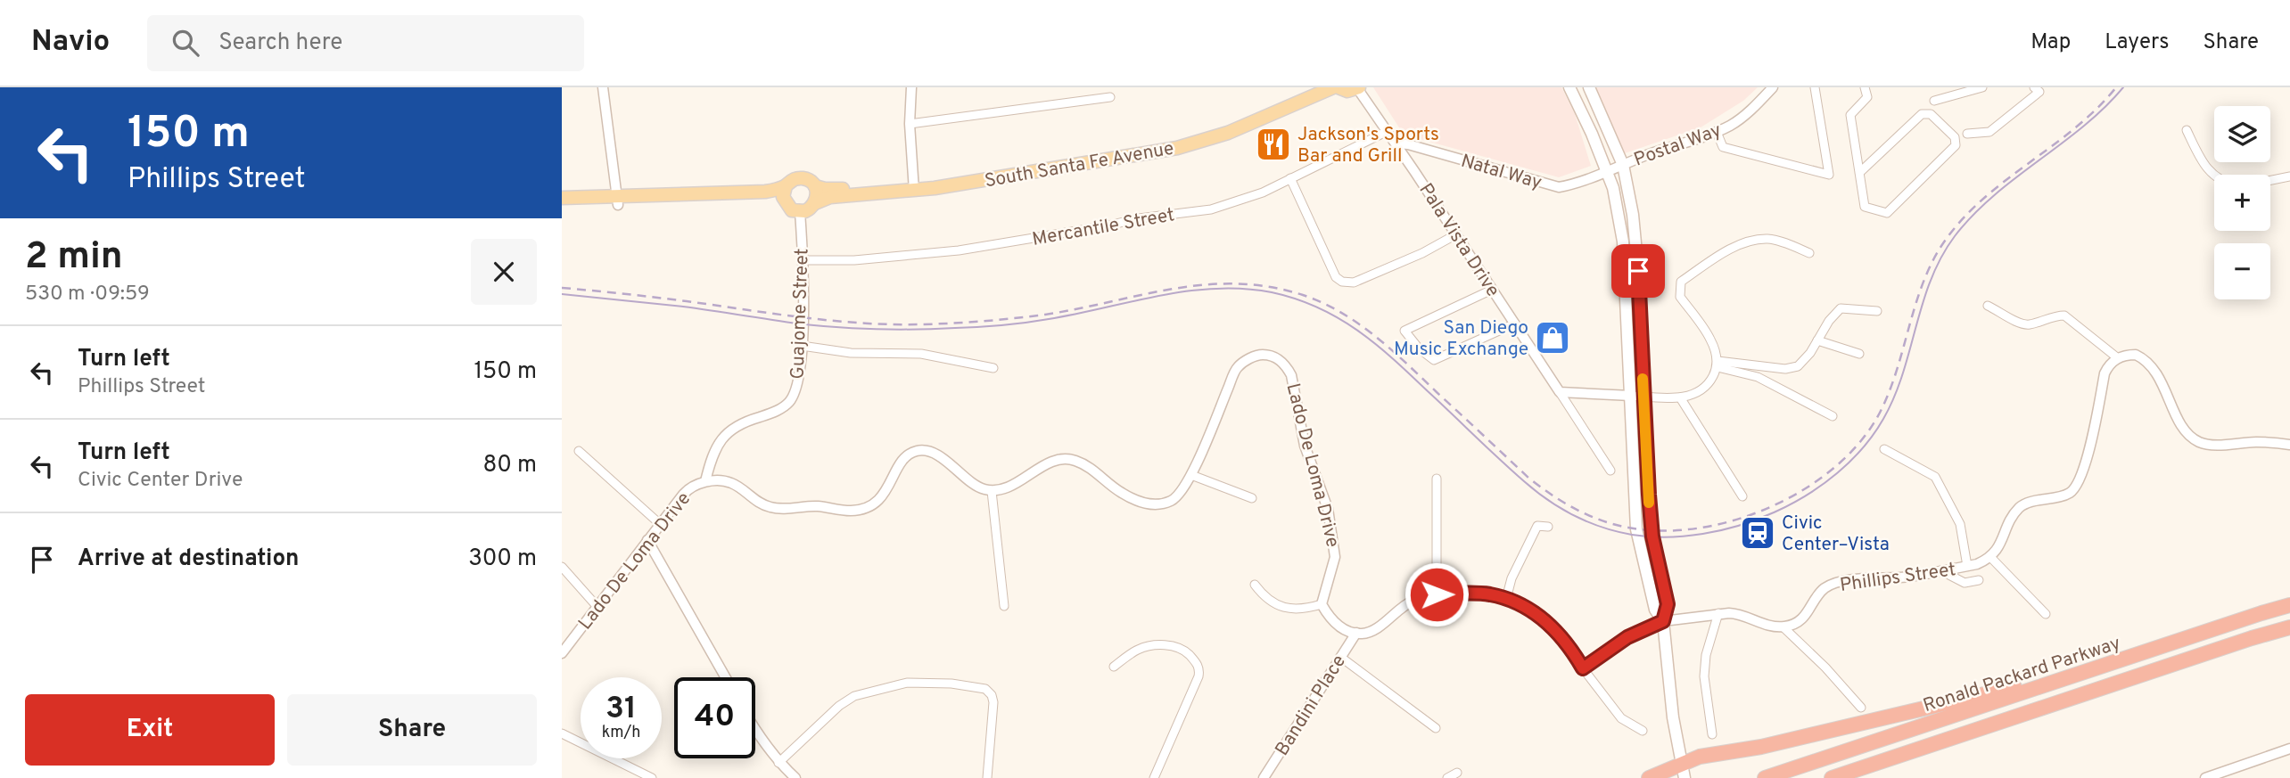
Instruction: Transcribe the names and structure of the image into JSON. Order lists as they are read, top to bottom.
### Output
{
  "streets": {
    "highway": ["Ronald Packard Parkway"],
    "main road": ["South Santa Fe Avenue"],
    "street": [
      "Postal Way",
      "Natal Way",
      "Mercantile Street",
      "Pala Vista Drive",
      "Guajome Street",
      "Lado De Loma Drive",
      "Phillips Street",
      "Bandini Place"
    ]
  },
  "crossings": [
    ["Postal Way", "Natal Way"],
    ["South Santa Fe Avenue", "Pala Vista Drive"],
    ["South Santa Fe Avenue", "Guajome Street"],
    ["Natal Way", "Pala Vista Drive"],
    ["Mercantile Street", "Pala Vista Drive"],
    ["Mercantile Street", "Guajome Street"],
    ["Guajome Street", "Lado De Loma Drive"]
  ],
  "places": {
    "restaurant": ["Jackson's Sports Bar and Grill"],
    "shop": ["San Diego Music Exchange"],
    "station": ["Civic Center–Vista"]
  },
  "page": {
    "header": "Navio",
    "search": "Search here",
    "nav": ["Map", "Layers", "Share"],
    "turn": ["150 m", "Phillips Street"],
    "map_buttons": ["+", "−"],
    "heading": ["2 min", "530 m · 09:59"],
    "list": [
      {
        "name": "Turn left",
        "note": "Phillips Street",
        "value": "150 m"
      },
      {
        "name": "Turn left",
        "note": "Civic Center Drive",
        "value": "80 m"
      },
      {
        "name": "Arrive at destination",
        "value": "300 m"
      }
    ],
    "speed": "31 km/h",
    "limit": "40",
    "buttons": ["Exit", "Share"]
  }
}
